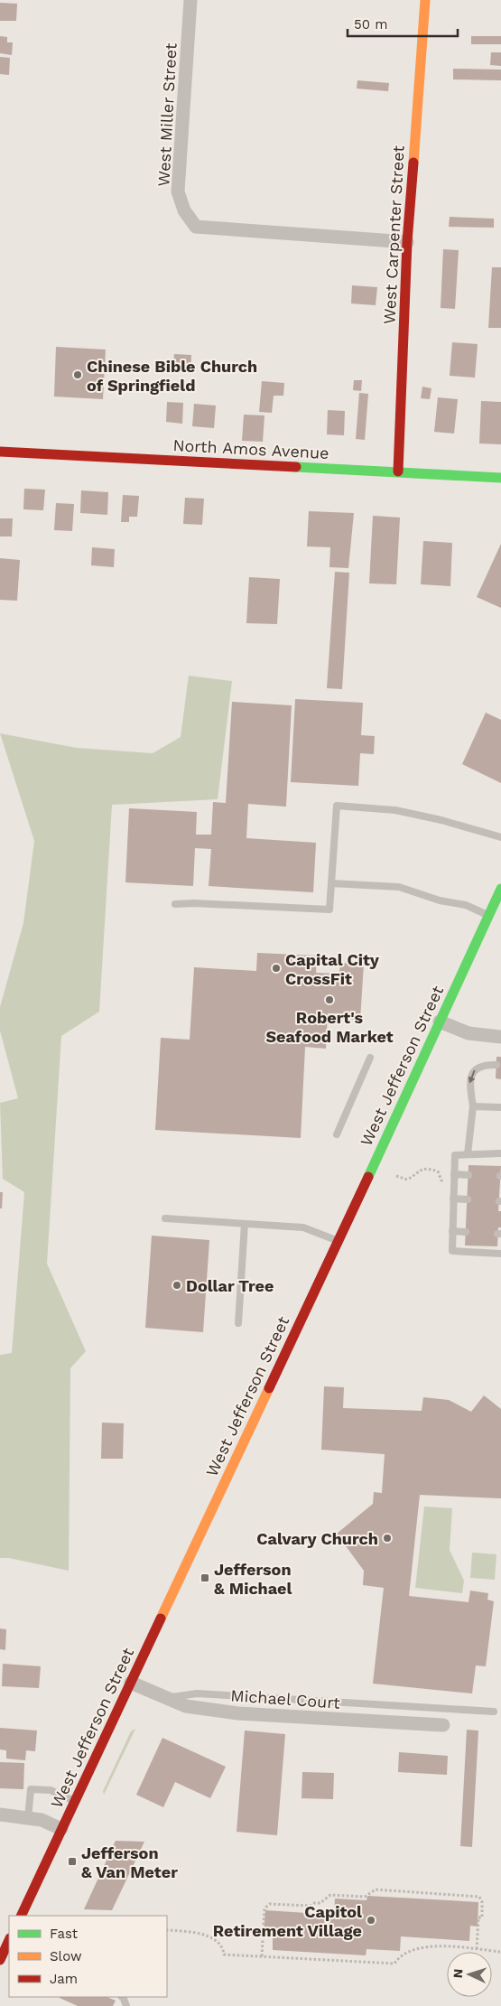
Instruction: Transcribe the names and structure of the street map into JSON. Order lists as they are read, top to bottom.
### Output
{
  "streets": {
    "main road": ["West Carpenter Street", "North Amos Avenue", "West Jefferson Street"],
    "street": ["West Miller Street", "Michael Court"]
  },
  "crossings": [
    ["West Miller Street", "West Carpenter Street"],
    ["West Carpenter Street", "North Amos Avenue"],
    ["West Jefferson Street", "Michael Court"]
  ],
  "places": {
    "other": [
      "Chinese Bible Church of Springfield",
      "Capital City CrossFit",
      "Robert's Seafood Market",
      "Dollar Tree",
      "Calvary Church",
      "Capitol Retirement Village"
    ],
    "transit": ["Jefferson & Michael", "Jefferson & Van Meter"]
  },
  "legend": ["Fast", "Slow", "Jam"],
  "scale_bar": "50 m",
  "north": "left"
}
